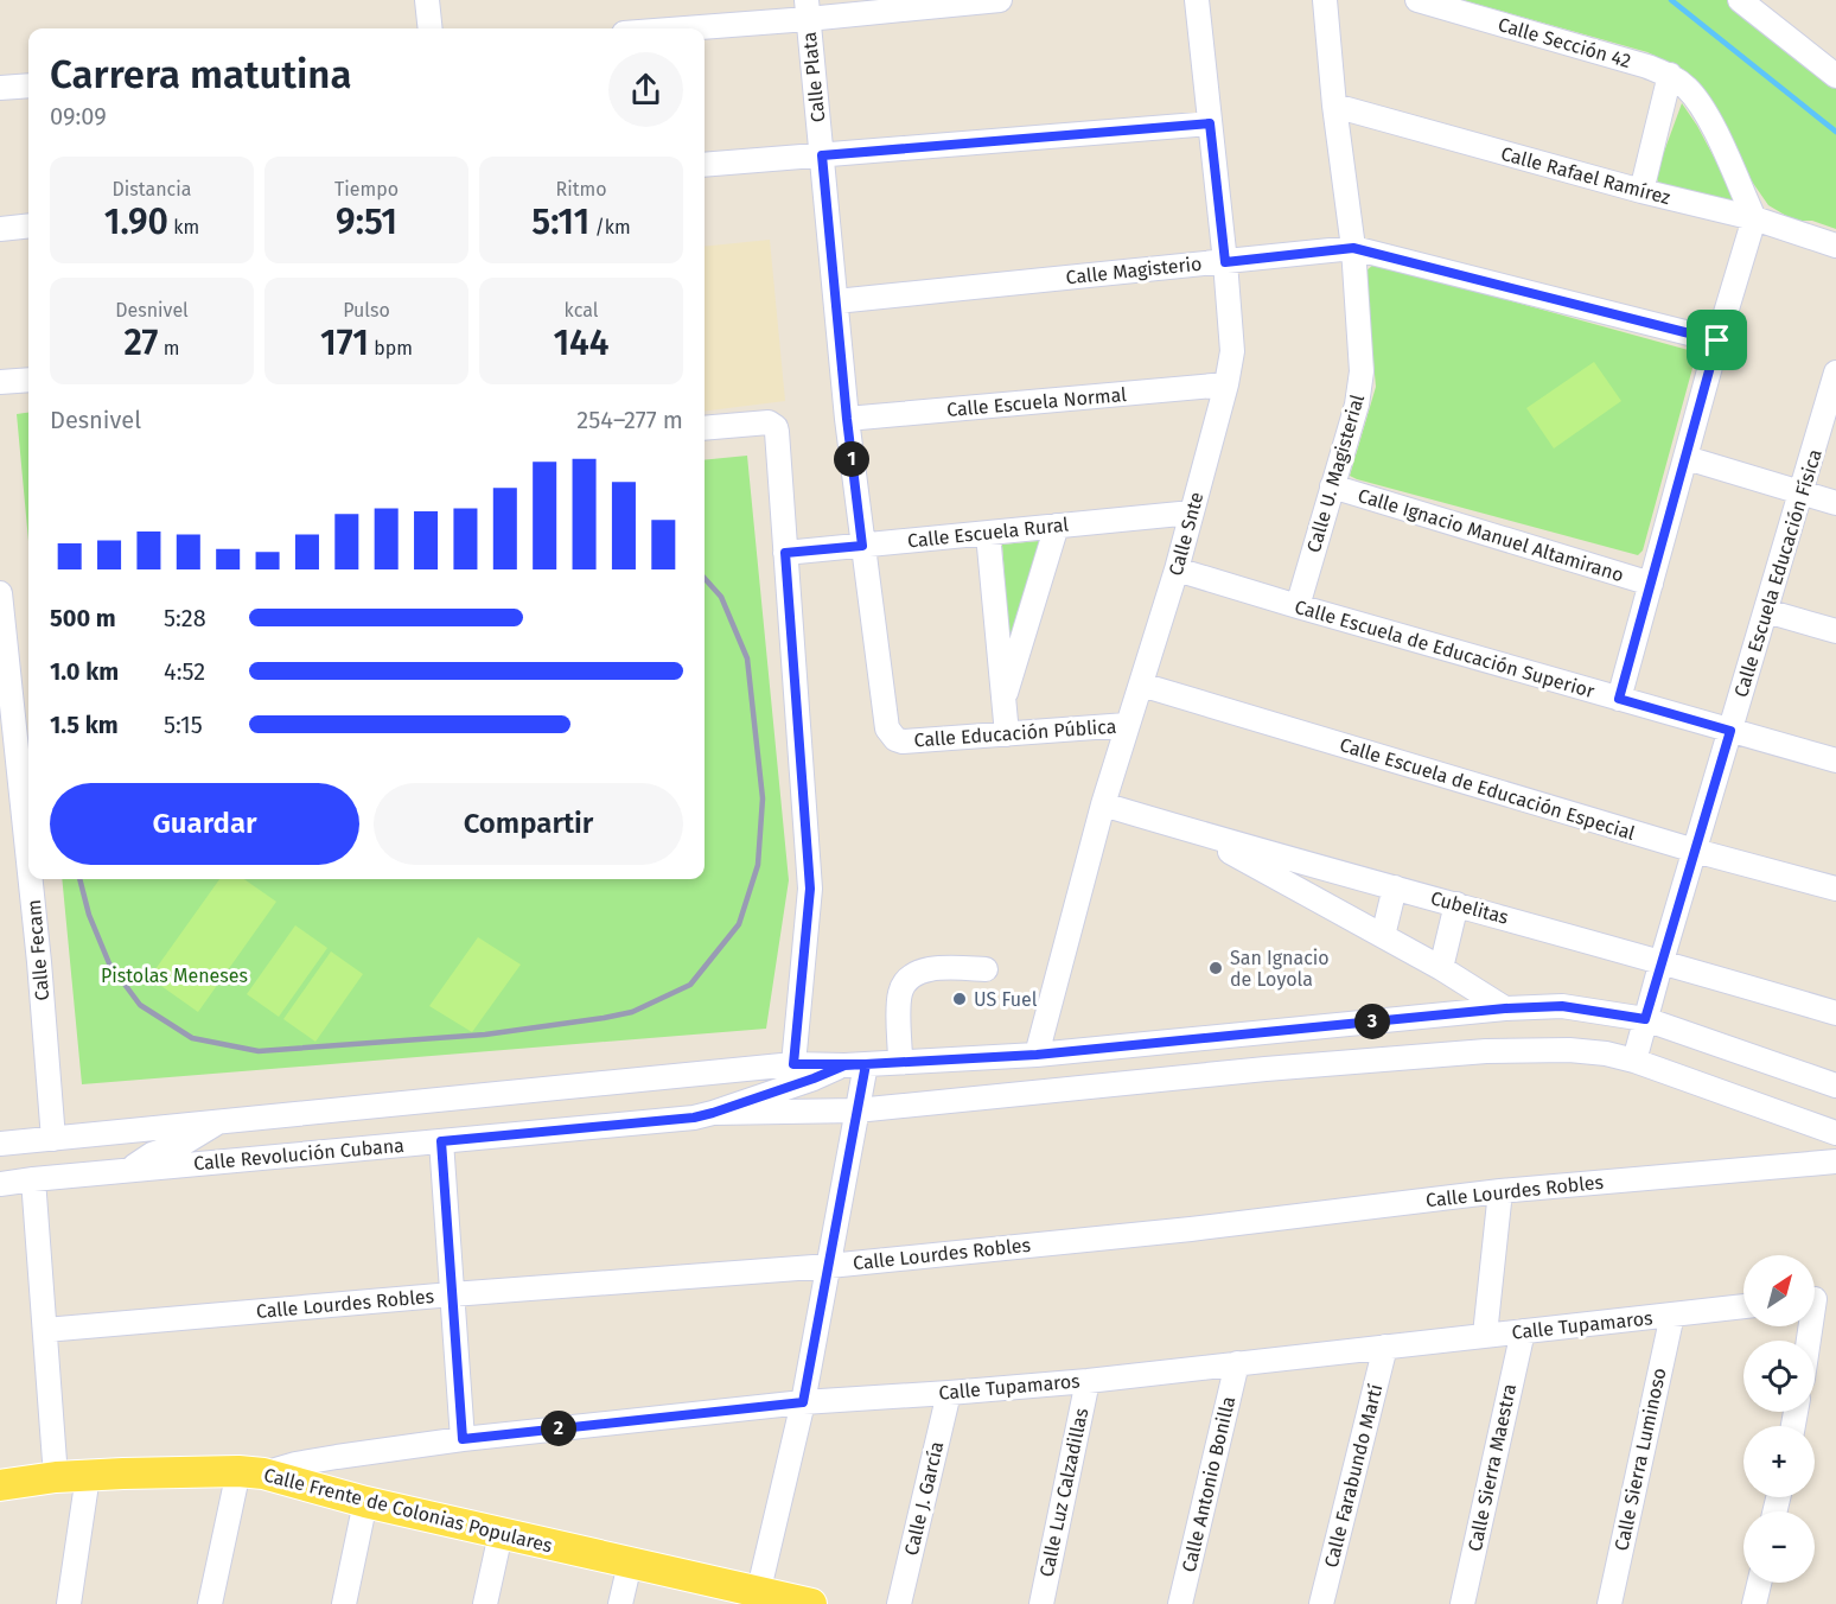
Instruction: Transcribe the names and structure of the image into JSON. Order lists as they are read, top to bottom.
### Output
{
  "streets": {
    "main road": ["Calle Frente de Colonias Populares"],
    "street": [
      "Calle Sección 42",
      "Calle Plata",
      "Calle Rafael Ramírez",
      "Calle Magisterio",
      "Calle Escuela Normal",
      "Calle U. Magisterial",
      "Calle Escuela Rural",
      "Calle Snte",
      "Calle Ignacio Manuel Altamirano",
      "Calle Escuela Educación Física",
      "Calle Escuela de Educación Superior",
      "Calle Educación Pública",
      "Calle Escuela de Educación Especial",
      "Cubelitas",
      "Calle Fecam",
      "Calle Revolución Cubana",
      "Calle Lourdes Robles",
      "Calle Tupamaros",
      "Calle Sierra Luminoso",
      "Calle Sierra Maestra",
      "Calle Farabundo Martí",
      "Calle Antonio Bonilla",
      "Calle Luz Calzadillas",
      "Calle J. García"
    ]
  },
  "crossings": [
    ["Calle Plata", "Calle Magisterio"],
    ["Calle Plata", "Calle Escuela Normal"],
    ["Calle Plata", "Calle Escuela Rural"],
    ["Calle Plata", "Calle Educación Pública"],
    ["Calle Rafael Ramírez", "Calle U. Magisterial"],
    ["Calle Magisterio", "Calle U. Magisterial"],
    ["Calle Magisterio", "Calle Snte"],
    ["Calle Escuela Normal", "Calle Snte"],
    ["Calle U. Magisterial", "Calle Ignacio Manuel Altamirano"],
    ["Calle U. Magisterial", "Calle Escuela de Educación Superior"],
    ["Calle Escuela Rural", "Calle Snte"],
    ["Calle Snte", "Calle Escuela de Educación Superior"],
    ["Calle Snte", "Calle Educación Pública"],
    ["Calle Snte", "Calle Escuela de Educación Especial"],
    ["Calle Snte", "Cubelitas"],
    ["Calle Snte", "Calle Revolución Cubana"],
    ["Calle Escuela Educación Física", "Calle Escuela de Educación Superior"],
    ["Calle Escuela Educación Física", "Calle Escuela de Educación Especial"],
    ["Calle Escuela Educación Física", "Cubelitas"],
    ["Calle Escuela Educación Física", "Calle Revolución Cubana"],
    ["Calle Fecam", "Calle Revolución Cubana"],
    ["Calle Tupamaros", "Calle Sierra Luminoso"],
    ["Calle Tupamaros", "Calle Sierra Maestra"],
    ["Calle Tupamaros", "Calle Farabundo Martí"],
    ["Calle Tupamaros", "Calle Antonio Bonilla"],
    ["Calle Tupamaros", "Calle Luz Calzadillas"],
    ["Calle Tupamaros", "Calle J. García"],
    ["Calle Tupamaros", "Calle Frente de Colonias Populares"]
  ],
  "parks": ["Pistolas Meneses"],
  "places": ["San Ignacio de Loyola", "US Fuel"],
  "north": "top right",
  "page": {
    "heading": ["Carrera matutina", "09:09"],
    "stats": [
      ["Distancia", "1.90 km"],
      ["Tiempo", "9:51"],
      ["Ritmo", "5:11 /km"],
      ["Desnivel", "27 m"],
      ["Pulso", "171 bpm"],
      ["kcal", "144"]
    ],
    "chart": ["Desnivel", "254–277 m"],
    "pins": ["1", "3", "2"],
    "list": [
      {
        "name": "500 m",
        "note": "5:28"
      },
      {
        "name": "1.0 km",
        "note": "4:52"
      },
      {
        "name": "1.5 km",
        "note": "5:15"
      }
    ],
    "buttons": ["Guardar", "Compartir"],
    "map_buttons": ["+", "−"]
  }
}
